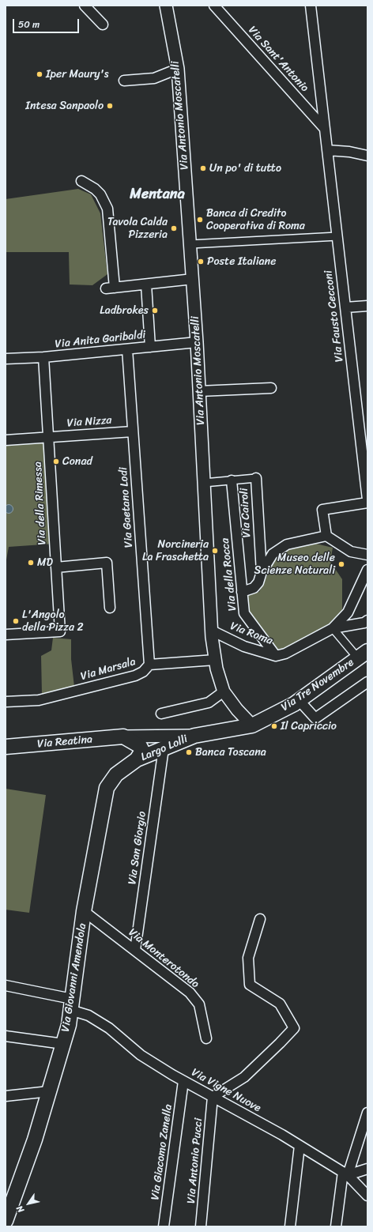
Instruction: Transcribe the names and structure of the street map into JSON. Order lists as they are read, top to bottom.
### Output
{
  "streets": {
    "main road": [
      "Via Tre Novembre",
      "Via Reatina",
      "Largo Lolli",
      "Via Giovanni Amendola"
    ],
    "street": [
      "Via Sant'Antonio",
      "Via Antonio Moscatelli",
      "Via Fausto Cecconi",
      "Via Anita Garibaldi",
      "Via Nizza",
      "Via della Rimessa",
      "Via Gaetano Lodi",
      "Via Cairoli",
      "Via della Rocca",
      "Via Roma",
      "Via Marsala",
      "Via San Giorgio",
      "Via Monterotondo",
      "Via Vigne Nuove",
      "Via Giacomo Zanella",
      "Via Antonio Pucci"
    ]
  },
  "crossings": [
    ["Via Sant'Antonio", "Via Fausto Cecconi"],
    ["Via Antonio Moscatelli", "Via Anita Garibaldi"],
    ["Via Antonio Moscatelli", "Via Roma"],
    ["Via Antonio Moscatelli", "Via Marsala"],
    ["Via Antonio Moscatelli", "Via Tre Novembre"],
    ["Via Anita Garibaldi", "Via della Rimessa"],
    ["Via Anita Garibaldi", "Via Gaetano Lodi"],
    ["Via Nizza", "Via della Rimessa"],
    ["Via Nizza", "Via Gaetano Lodi"],
    ["Via Gaetano Lodi", "Via Marsala"],
    ["Via Cairoli", "Via della Rocca"],
    ["Via della Rocca", "Via Roma"],
    ["Via Tre Novembre", "Largo Lolli"],
    ["Via Reatina", "Largo Lolli"],
    ["Largo Lolli", "Via San Giorgio"],
    ["Largo Lolli", "Via Giovanni Amendola"],
    ["Via San Giorgio", "Via Monterotondo"],
    ["Via Monterotondo", "Via Giovanni Amendola"],
    ["Via Giovanni Amendola", "Via Vigne Nuove"],
    ["Via Vigne Nuove", "Via Giacomo Zanella"],
    ["Via Vigne Nuove", "Via Antonio Pucci"]
  ],
  "districts": ["Mentana"],
  "places": [
    "Iper Maury's",
    "Intesa Sanpaolo",
    "Un po' di tutto",
    "Banca di Credito Cooperativa di Roma",
    "Tavola Calda Pizzeria",
    "Poste Italiane",
    "Ladbrokes",
    "Conad",
    "Norcineria La Fraschetta",
    "MD",
    "Museo delle Scienze Naturali",
    "L'Angolo della Pizza 2",
    "Il Capriccio",
    "Banca Toscana"
  ],
  "scale_bar": "50 m",
  "north": "bottom left"
}
